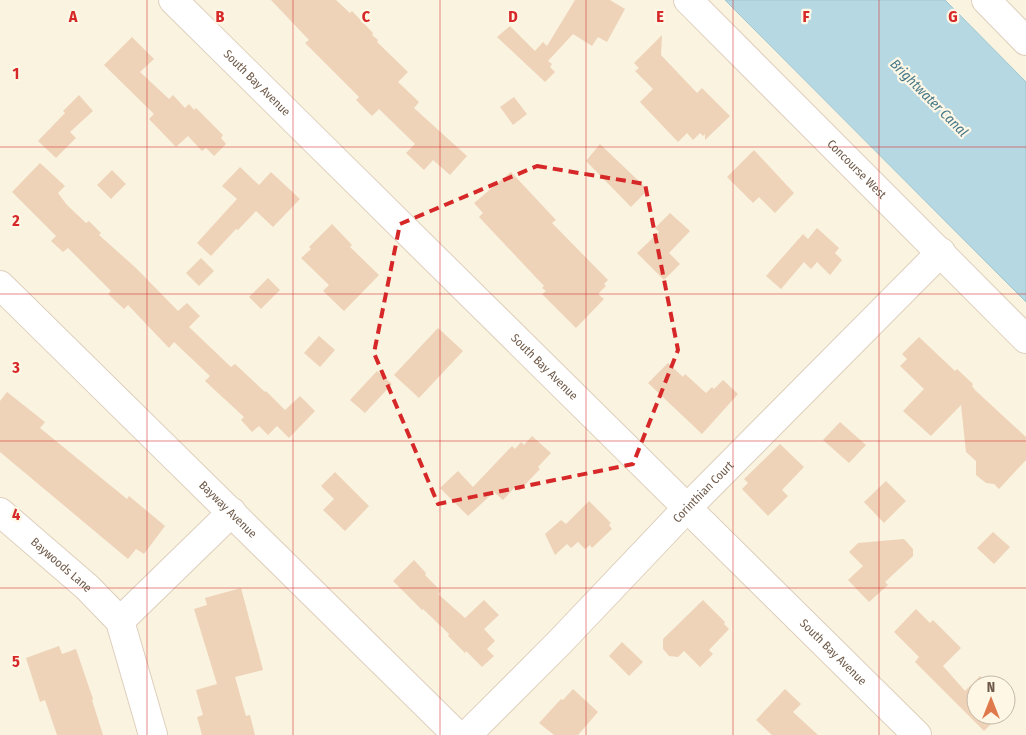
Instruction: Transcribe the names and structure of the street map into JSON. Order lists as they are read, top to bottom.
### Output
{
  "streets": {
    "street": [
      "South Bay Avenue",
      "Concourse West",
      "Corinthian Court",
      "Bayway Avenue",
      "Baywoods Lane"
    ]
  },
  "crossings": [
    ["South Bay Avenue", "Corinthian Court"],
    ["Concourse West", "Corinthian Court"]
  ],
  "water": ["Brightwater Canal"],
  "north": "top",
  "grid": {
    "columns": [
      "A",
      "B",
      "C",
      "D",
      "E",
      "F",
      "G"
    ],
    "rows": [
      "1",
      "2",
      "3",
      "4",
      "5"
    ]
  }
}
